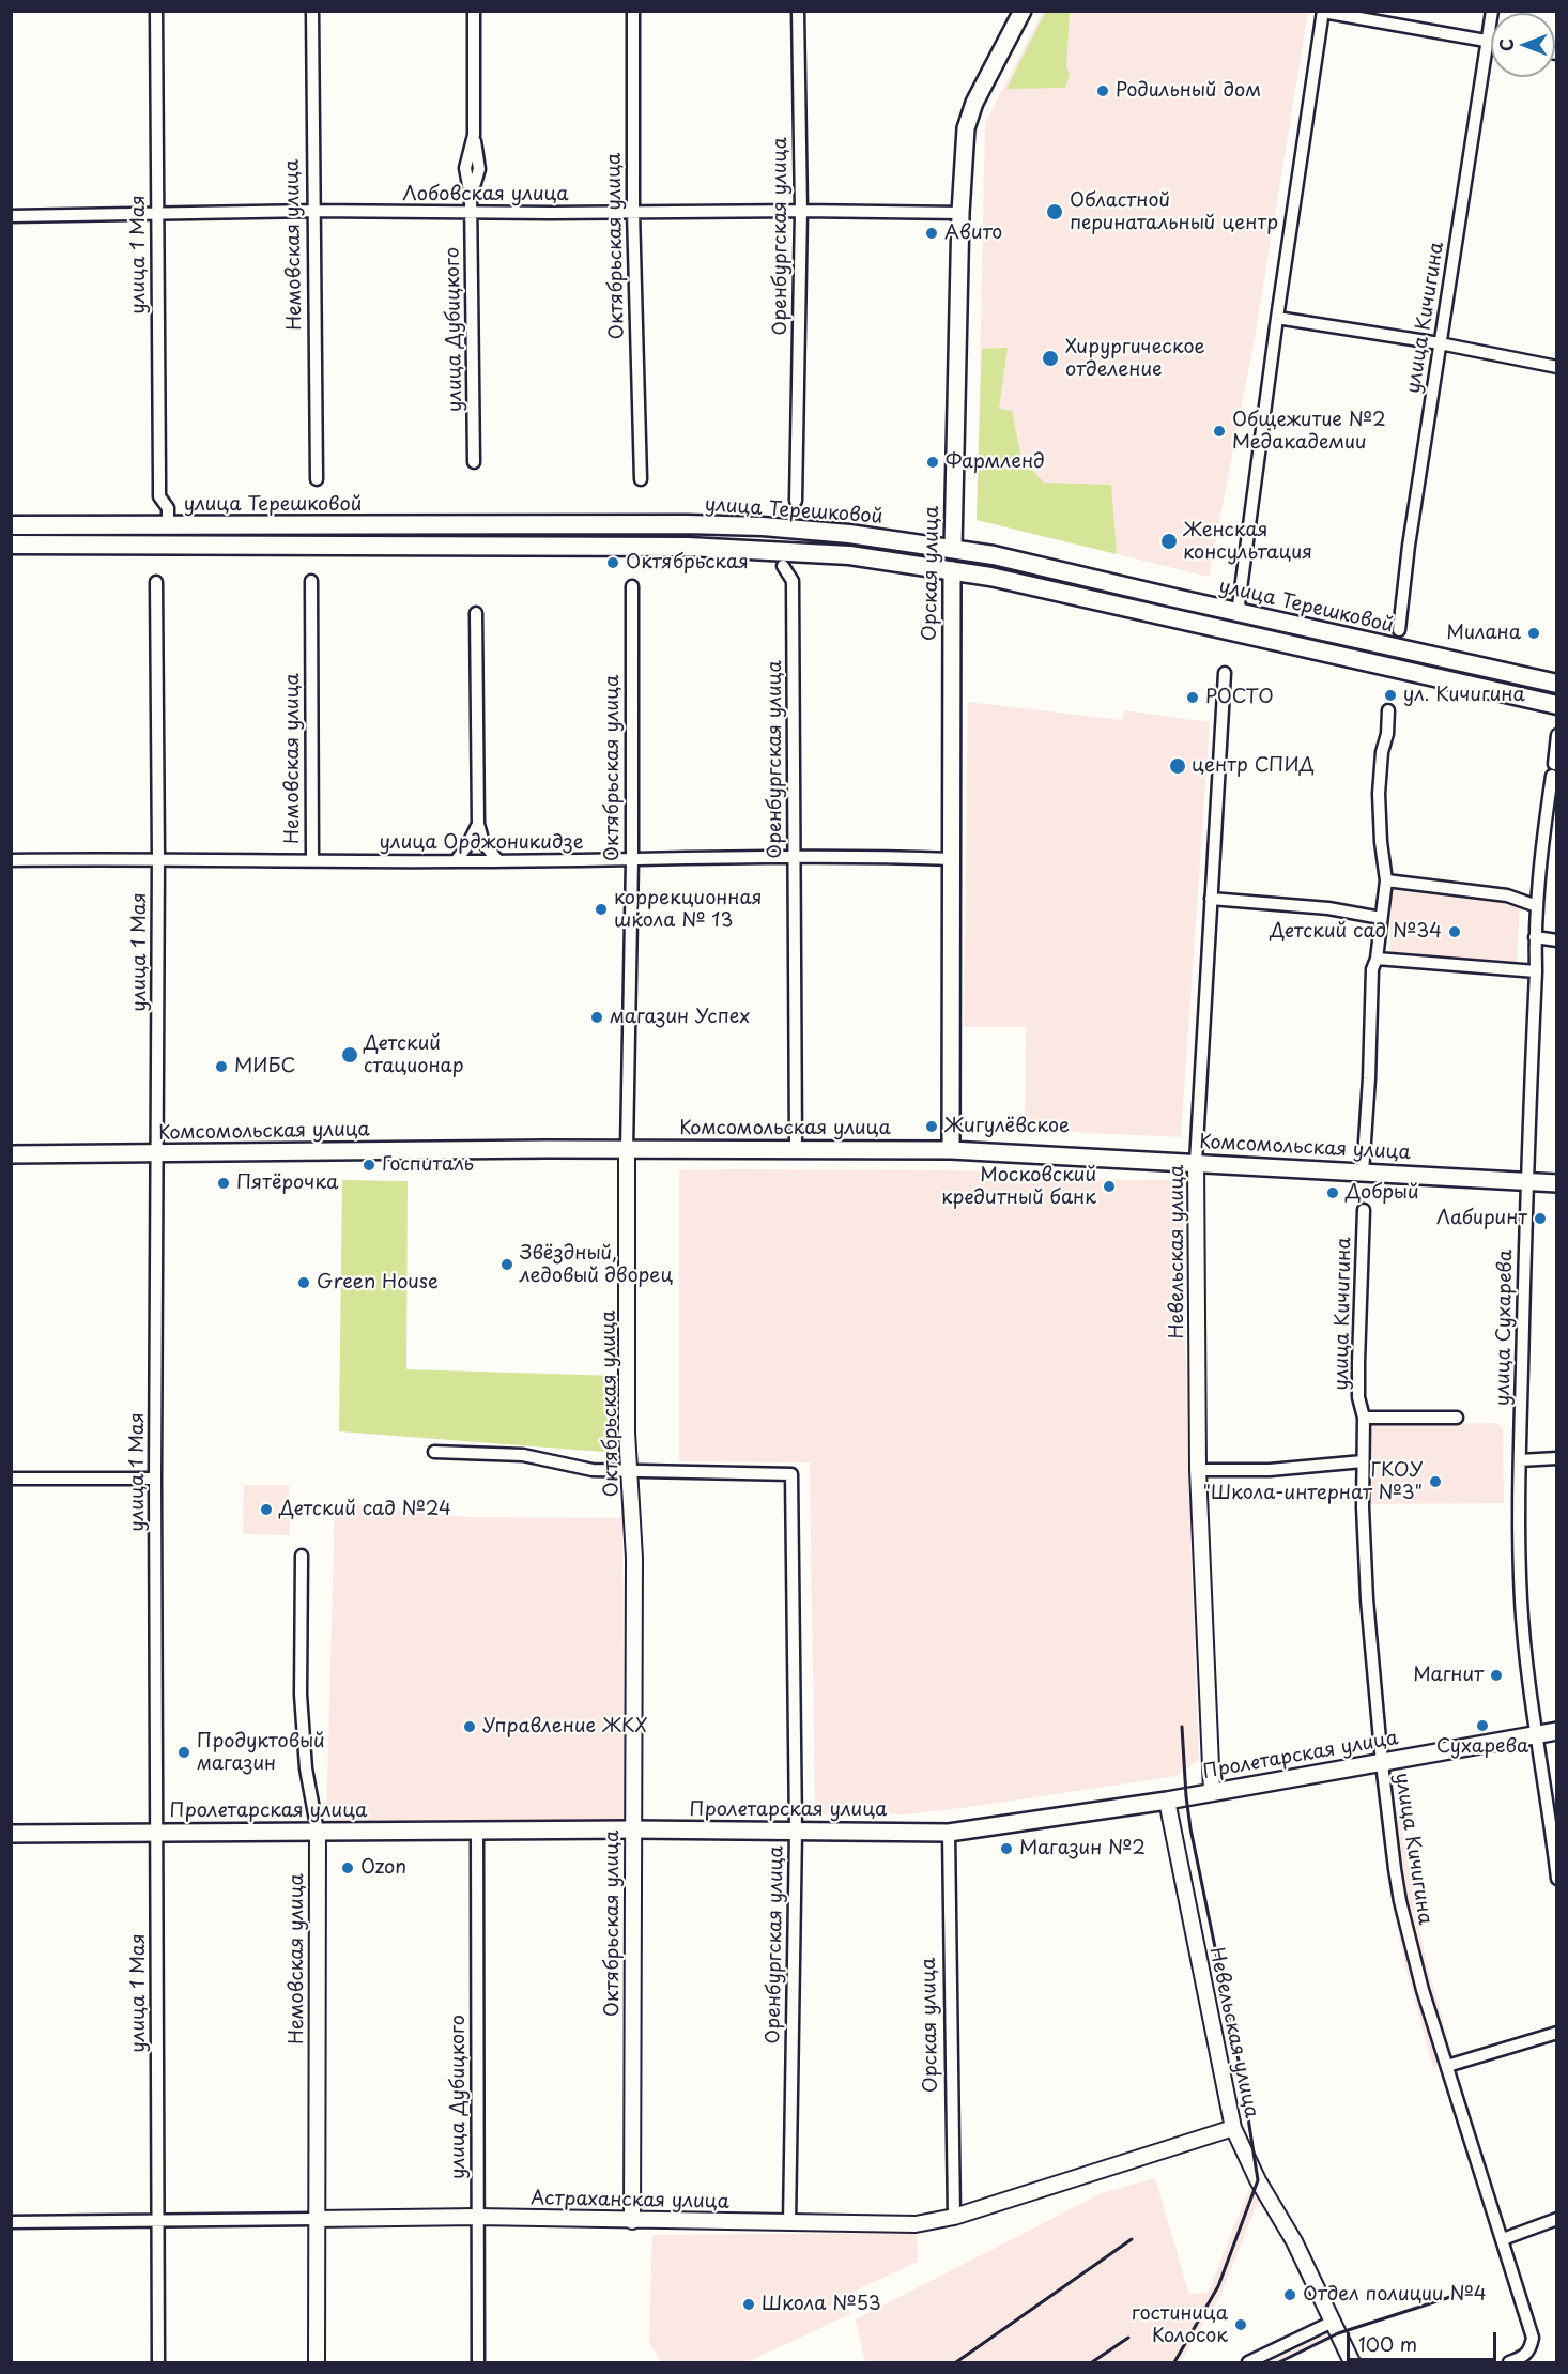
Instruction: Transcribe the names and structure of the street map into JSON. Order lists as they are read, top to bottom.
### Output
{
  "streets": {
    "main road": [
      "улица Терешковой",
      "Орская улица",
      "Комсомольская улица",
      "Пролетарская улица"
    ],
    "street": [
      "Лобовская улица",
      "Оренбургская улица",
      "Немовская улица",
      "Октябрьская улица",
      "улица 1 Мая",
      "улица Кичигина",
      "улица Дубицкого",
      "улица Орджоникидзе",
      "Невельская улица",
      "улица Сухарева",
      "Астраханская улица"
    ]
  },
  "crossings": [
    ["Лобовская улица", "Оренбургская улица"],
    ["Лобовская улица", "Немовская улица"],
    ["Лобовская улица", "Октябрьская улица"],
    ["Лобовская улица", "улица 1 Мая"],
    ["Лобовская улица", "улица Дубицкого"],
    ["Лобовская улица", "Орская улица"],
    ["Оренбургская улица", "Октябрьская улица"],
    ["Оренбургская улица", "улица Орджоникидзе"],
    ["Оренбургская улица", "Комсомольская улица"],
    ["Оренбургская улица", "Пролетарская улица"],
    ["Оренбургская улица", "Астраханская улица"],
    ["Немовская улица", "улица Орджоникидзе"],
    ["Немовская улица", "Пролетарская улица"],
    ["Немовская улица", "Астраханская улица"],
    ["Октябрьская улица", "улица Орджоникидзе"],
    ["Октябрьская улица", "Комсомольская улица"],
    ["Октябрьская улица", "Пролетарская улица"],
    ["Октябрьская улица", "Астраханская улица"],
    ["улица 1 Мая", "улица Терешковой"],
    ["улица 1 Мая", "улица Орджоникидзе"],
    ["улица 1 Мая", "Комсомольская улица"],
    ["улица 1 Мая", "Пролетарская улица"],
    ["улица 1 Мая", "Астраханская улица"],
    ["улица Кичигина", "Пролетарская улица"],
    ["улица Дубицкого", "Пролетарская улица"],
    ["улица Дубицкого", "Астраханская улица"],
    ["улица Терешковой", "Орская улица"],
    ["Орская улица", "улица Орджоникидзе"],
    ["Орская улица", "Комсомольская улица"],
    ["Орская улица", "Пролетарская улица"],
    ["Орская улица", "Астраханская улица"],
    ["Комсомольская улица", "Невельская улица"],
    ["Комсомольская улица", "улица Сухарева"],
    ["Невельская улица", "Пролетарская улица"],
    ["Невельская улица", "Астраханская улица"],
    ["улица Сухарева", "Пролетарская улица"]
  ],
  "places": [
    "Родильный дом",
    "Областной перинатальный центр",
    "Авито",
    "Хирургическое отделение",
    "Общежитие №2 Медакадемии",
    "Фармленд",
    "Женская консультация",
    "Октябрьская",
    "Милана",
    "ул. Кичигина",
    "РОСТО",
    "центр СПИД",
    "коррекционная школа № 13",
    "Детский сад №34",
    "магазин Успех",
    "Детский стационар",
    "МИБС",
    "Жигулёвское",
    "Госпиталь",
    "Пятёрочка",
    "Московский кредитный банк",
    "Добрый",
    "Лабиринт",
    "Звёздный, ледовый дворец",
    "Green House",
    "ГКОУ \"Школа-интернат №3\"",
    "Детский сад №24",
    "Магнит",
    "Сухарева",
    "Управление ЖКХ",
    "Продуктовый магазин",
    "Магазин №2",
    "Ozon",
    "Отдел полиции №4",
    "Школа №53",
    "гостиница Колосок"
  ],
  "scale_bar": "100 m",
  "north": "left"
}
